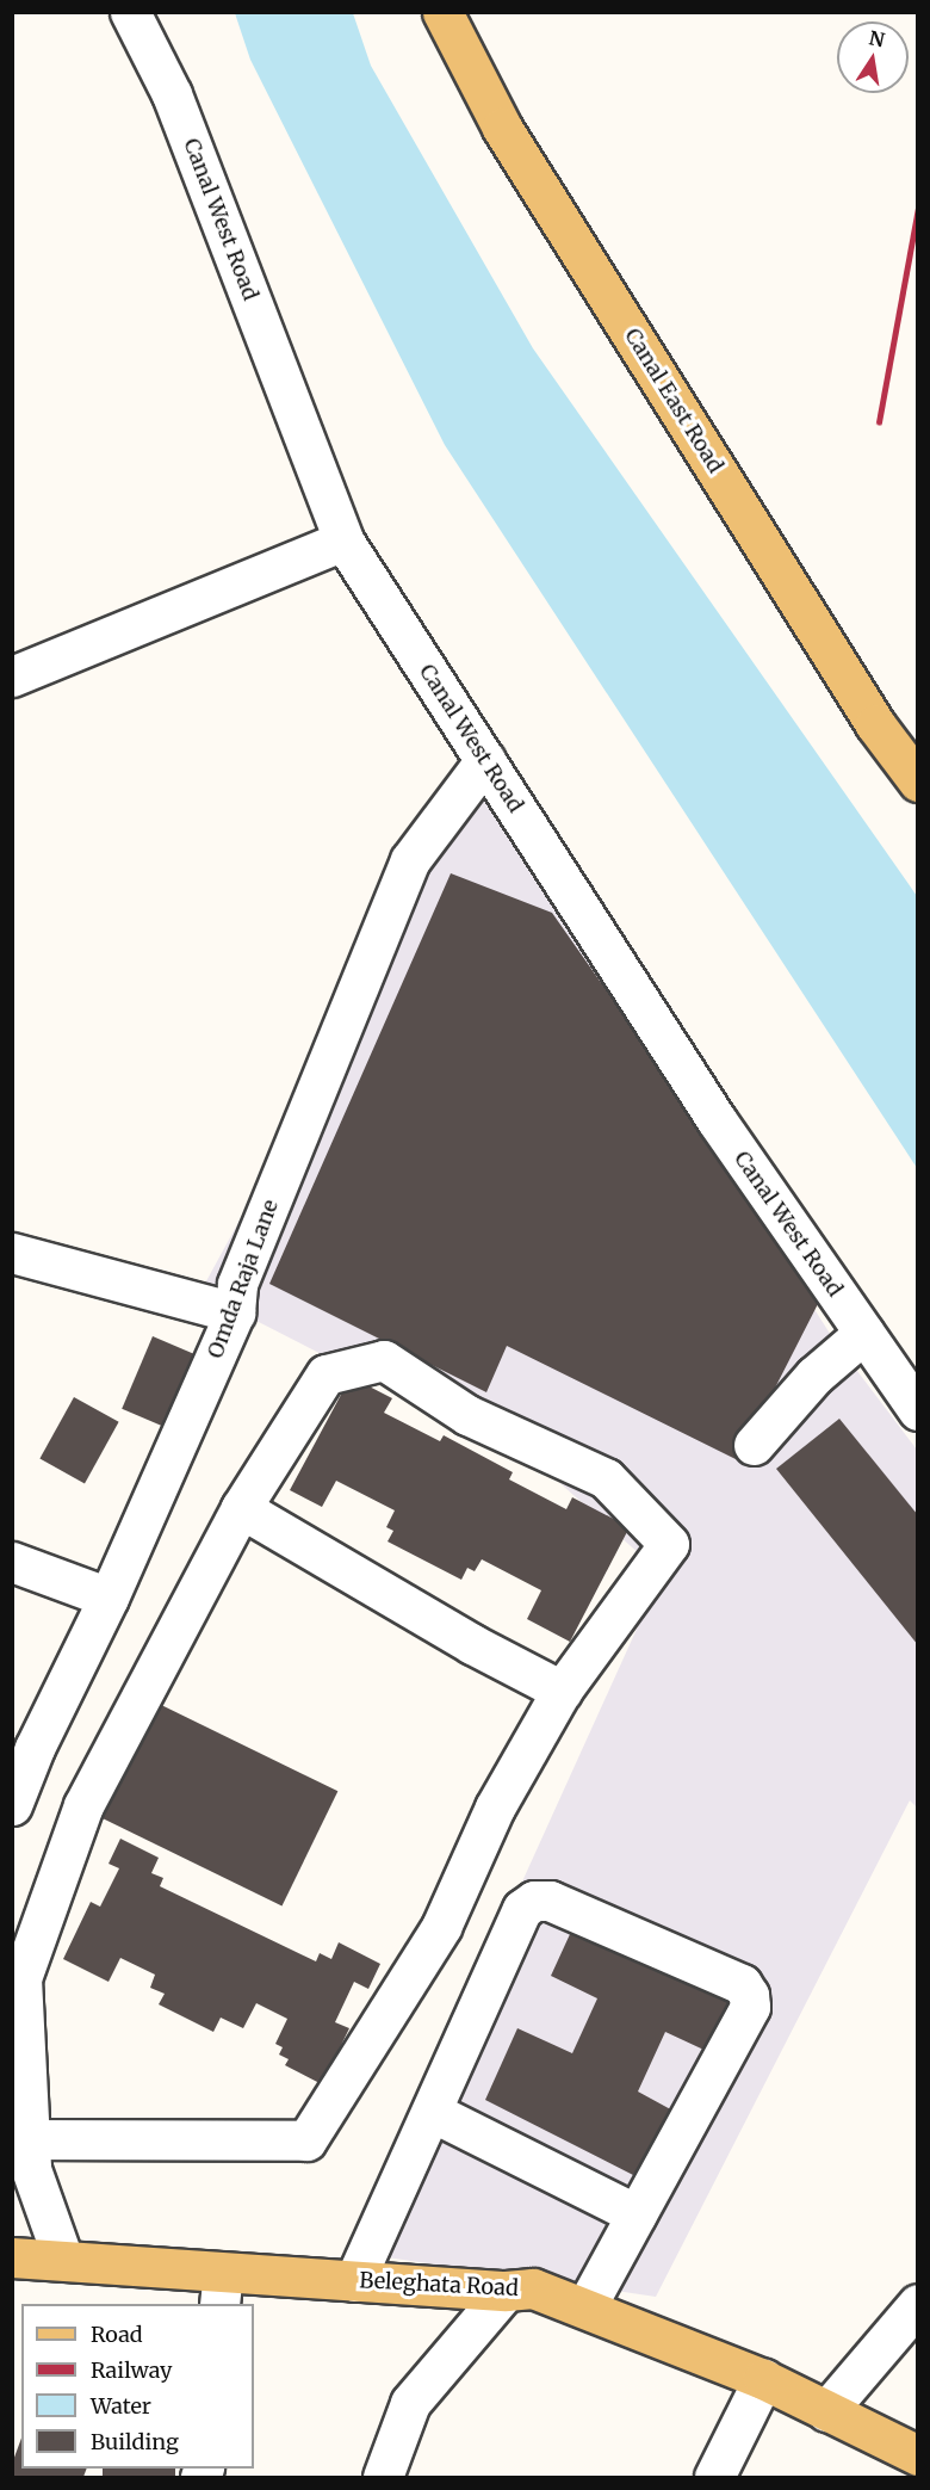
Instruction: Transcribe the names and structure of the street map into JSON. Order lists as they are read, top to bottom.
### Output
{
  "streets": {
    "main road": ["Canal East Road", "Beleghata Road"],
    "street": ["Canal West Road", "Omda Raja Lane"]
  },
  "crossings": [
    ["Canal West Road", "Omda Raja Lane"]
  ],
  "legend": [
    "Road",
    "Railway",
    "Water",
    "Building"
  ],
  "north": "top"
}
